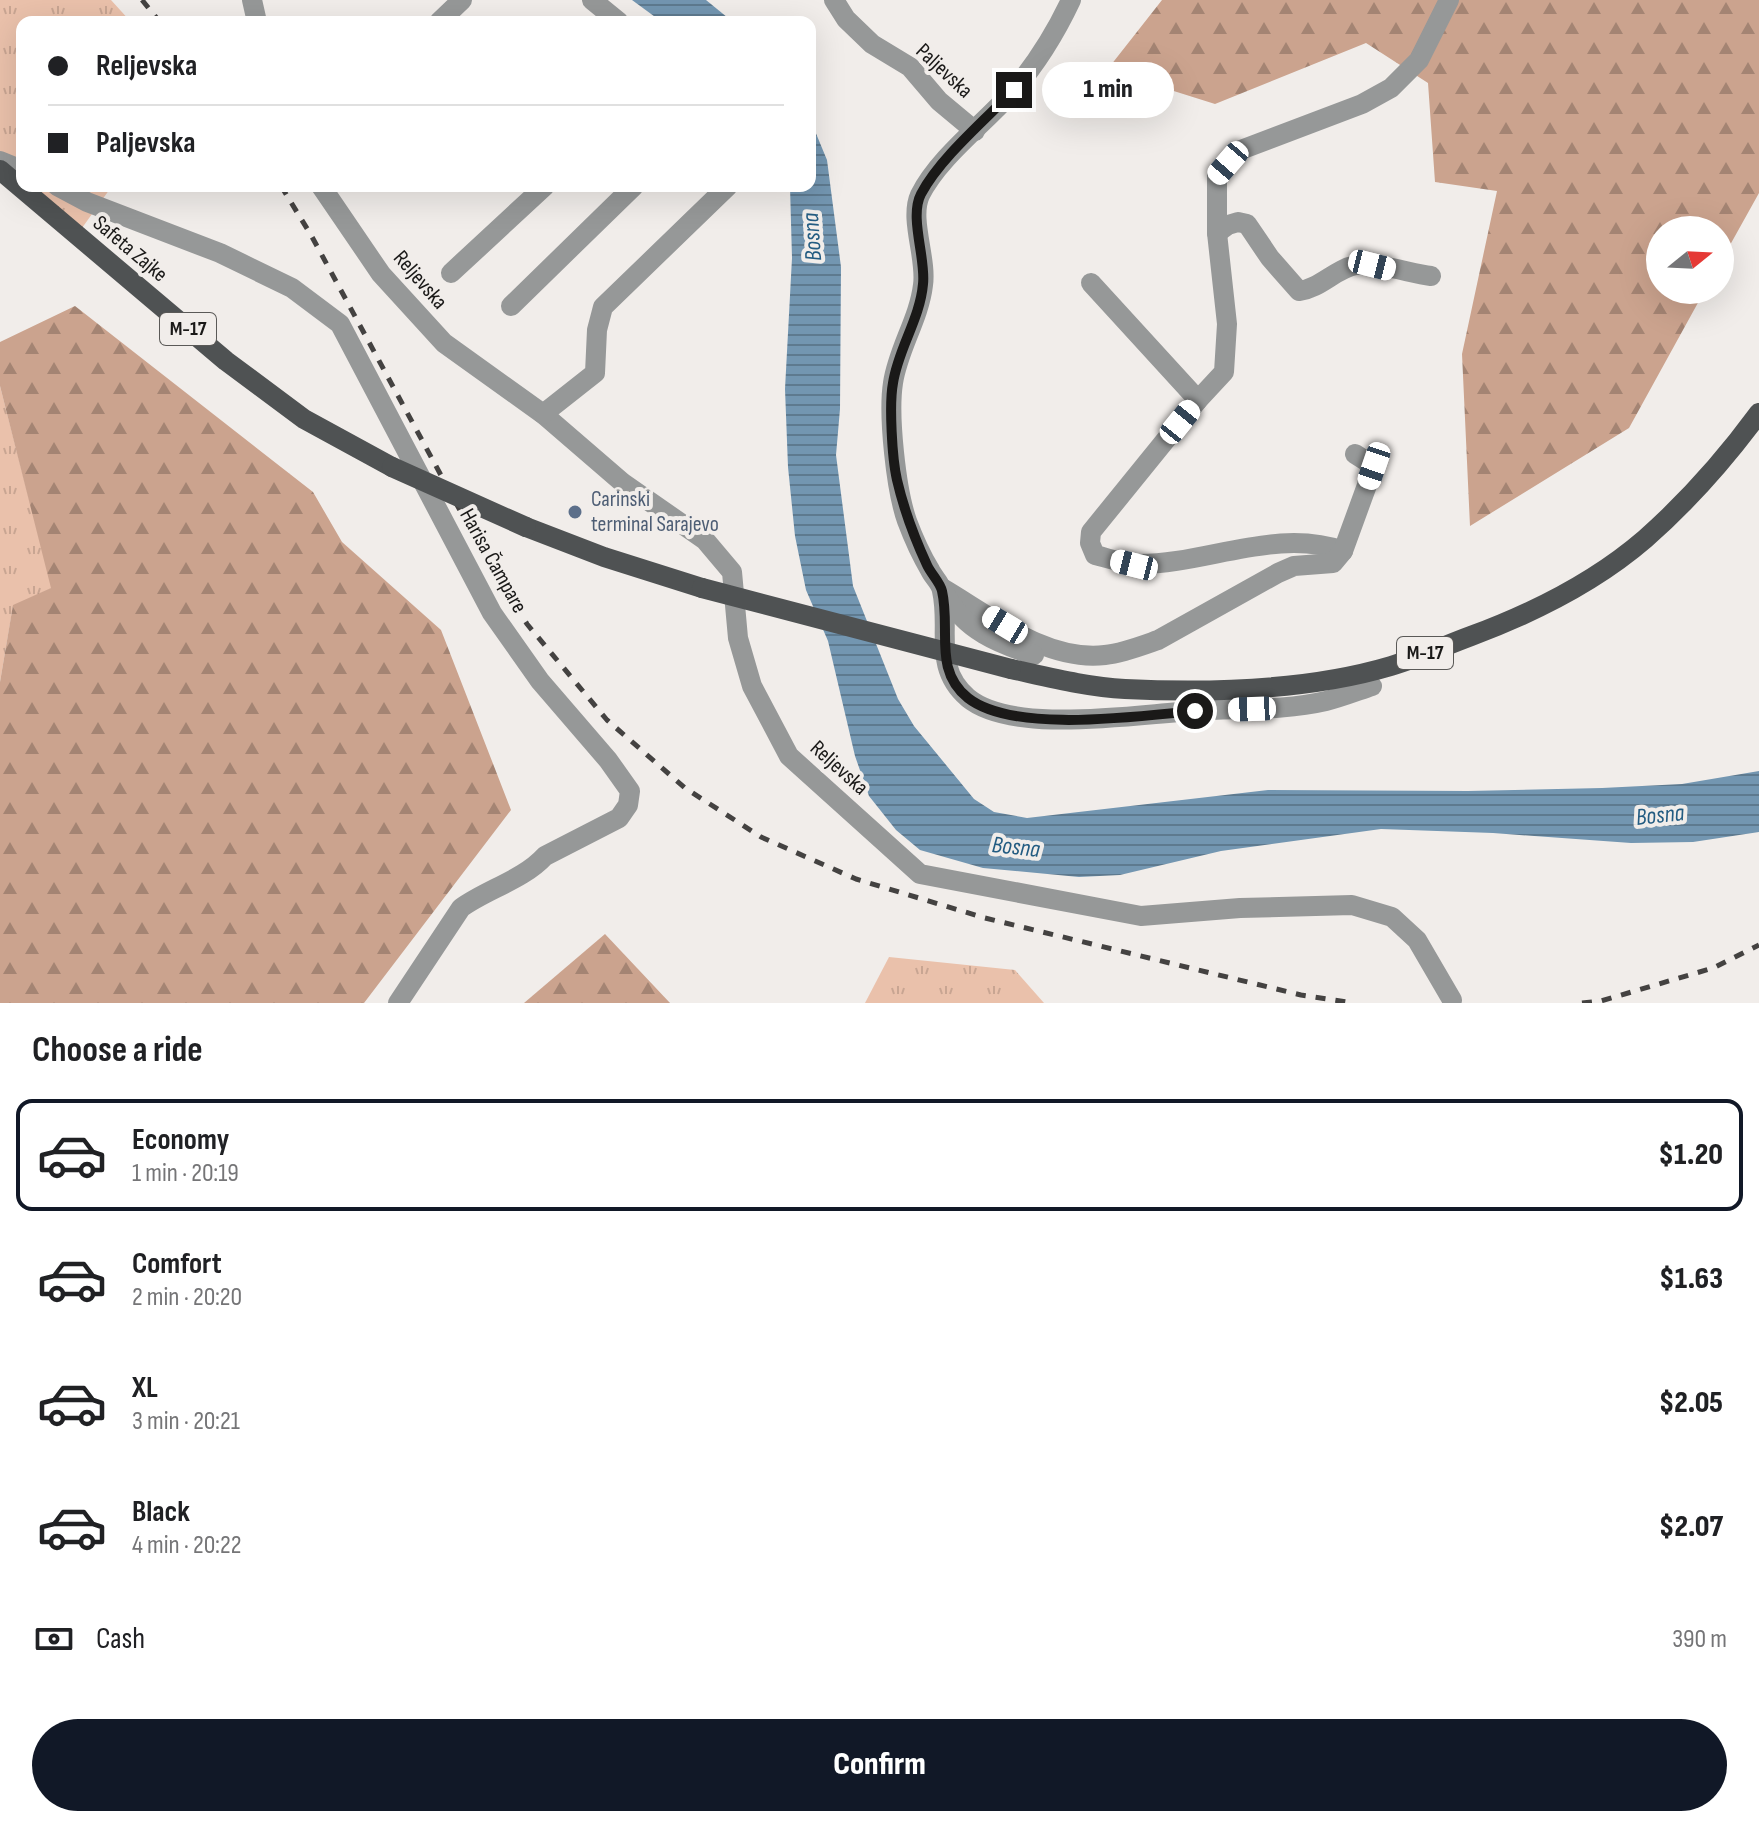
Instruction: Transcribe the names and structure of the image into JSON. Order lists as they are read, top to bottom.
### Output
{
  "streets": {
    "main road": ["Safeta Zajke", "M-17"],
    "street": ["Paljevska", "Reljevska", "Harisa Čampare"]
  },
  "water": ["Bosna"],
  "places": ["Carinski terminal Sarajevo"],
  "north": "right",
  "page": {
    "banner": ["Reljevska", "Paljevska"],
    "bubble": "1 min",
    "heading": "Choose a ride",
    "list": [
      {
        "name": "Economy",
        "note": "1 min · 20:19",
        "value": "$1.20"
      },
      {
        "name": "Comfort",
        "note": "2 min · 20:20",
        "value": "$1.63"
      },
      {
        "name": "XL",
        "note": "3 min · 20:21",
        "value": "$2.05"
      },
      {
        "name": "Black",
        "note": "4 min · 20:22",
        "value": "$2.07"
      }
    ],
    "pay": ["Cash", "390 m"],
    "buttons": "Confirm"
  }
}
